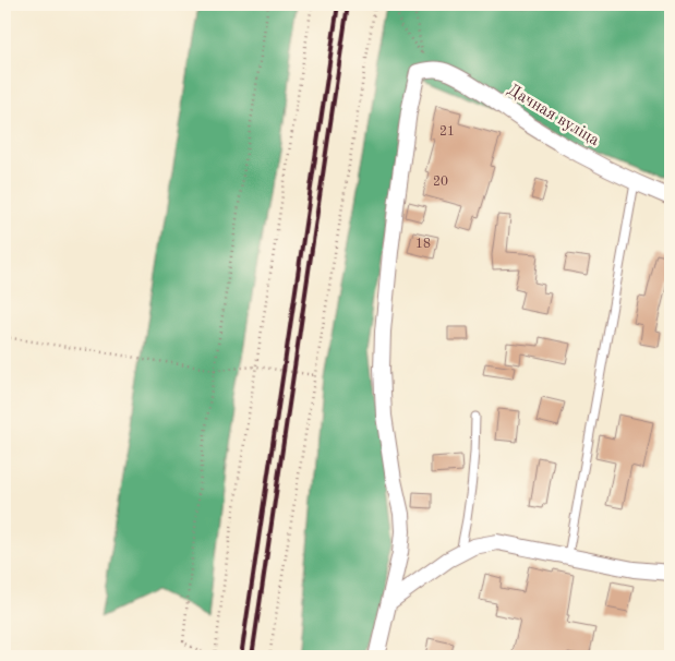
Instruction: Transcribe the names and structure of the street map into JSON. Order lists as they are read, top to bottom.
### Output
{
  "streets": {
    "street": ["Дачная вуліца"]
  },
  "house_numbers": ["21", "20", "18"]
}
